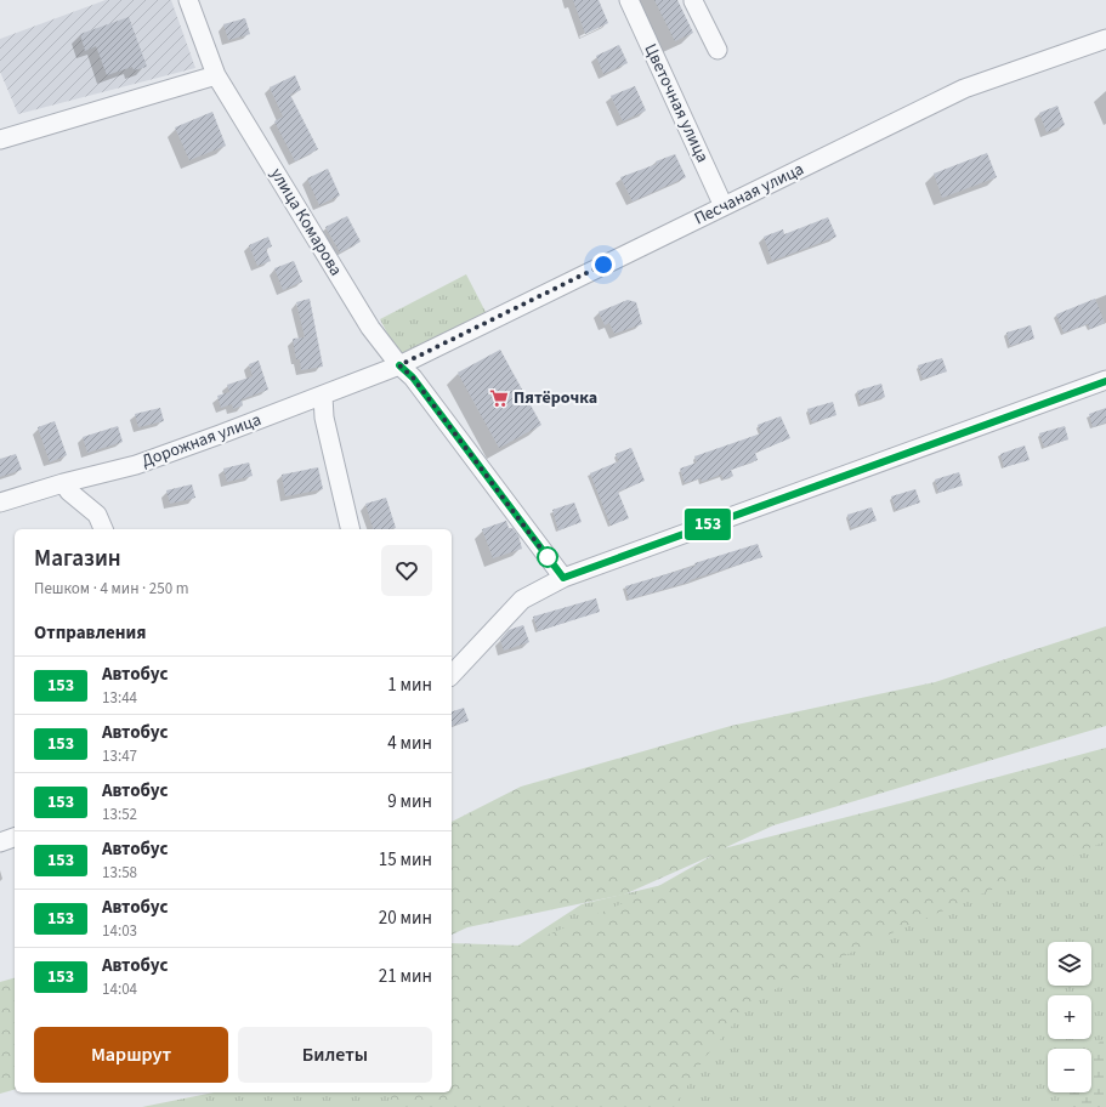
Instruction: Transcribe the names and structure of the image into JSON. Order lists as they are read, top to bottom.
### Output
{
  "streets": {
    "street": [
      "Цветочная улица",
      "Песчаная улица",
      "улица Комарова",
      "Дорожная улица"
    ]
  },
  "crossings": [
    ["Цветочная улица", "Песчаная улица"],
    ["Песчаная улица", "улица Комарова"],
    ["Песчаная улица", "Дорожная улица"],
    ["улица Комарова", "Дорожная улица"]
  ],
  "places": {
    "supermarket": ["Пятёрочка"]
  },
  "lines": ["bus line 153"],
  "page": {
    "on_map": "153",
    "heading": [
      ["Магазин", "Пешком · 4 мин · 250 m"],
      "Отправления"
    ],
    "list": [
      {
        "mark": "153",
        "name": "Автобус",
        "note": "13:44",
        "value": "1 мин"
      },
      {
        "mark": "153",
        "name": "Автобус",
        "note": "13:47",
        "value": "4 мин"
      },
      {
        "mark": "153",
        "name": "Автобус",
        "note": "13:52",
        "value": "9 мин"
      },
      {
        "mark": "153",
        "name": "Автобус",
        "note": "13:58",
        "value": "15 мин"
      },
      {
        "mark": "153",
        "name": "Автобус",
        "note": "14:03",
        "value": "20 мин"
      },
      {
        "mark": "153",
        "name": "Автобус",
        "note": "14:04",
        "value": "21 мин"
      }
    ],
    "map_buttons": ["+", "−"],
    "buttons": ["Маршрут", "Билеты"]
  }
}
